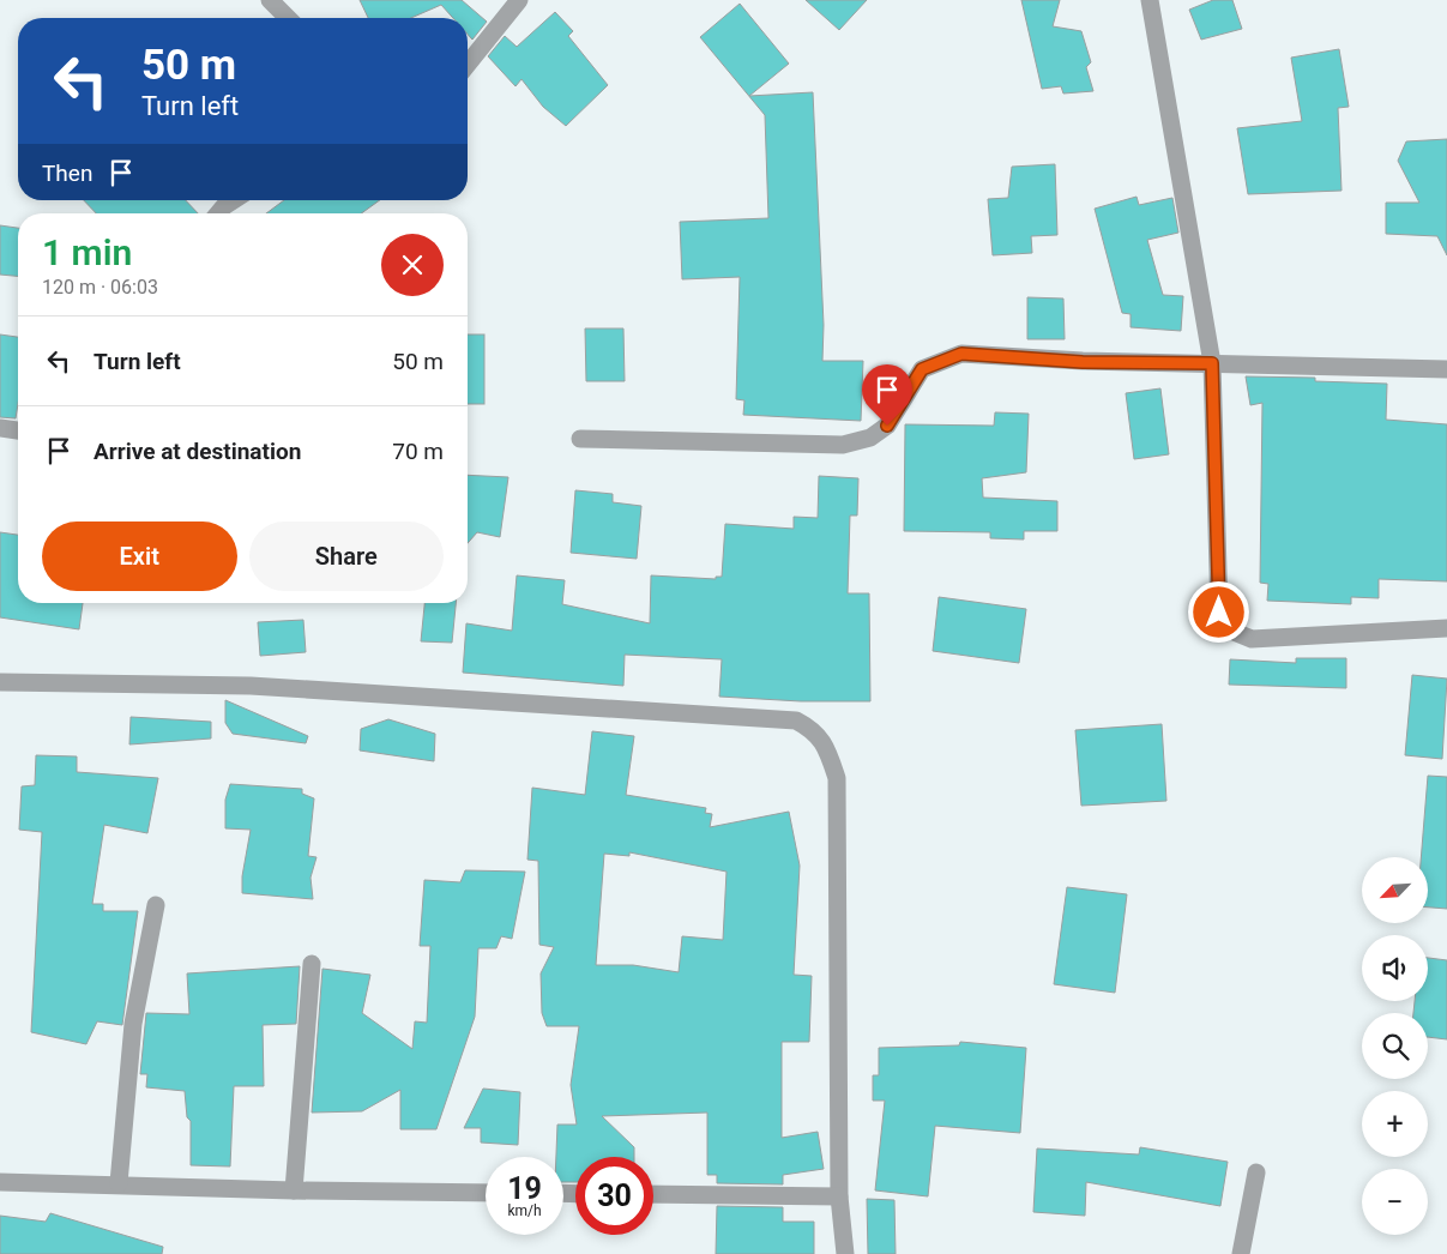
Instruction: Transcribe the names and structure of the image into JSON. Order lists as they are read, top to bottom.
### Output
{
  "north": "bottom left",
  "page": {
    "turn": ["50 m", "Turn left"],
    "then": "Then",
    "heading": ["1 min", "120 m · 06:03"],
    "list": [
      {
        "name": "Turn left",
        "value": "50 m"
      },
      {
        "name": "Arrive at destination",
        "value": "70 m"
      }
    ],
    "buttons": ["Exit", "Share"],
    "map_buttons": ["+", "−"],
    "speed": "19 km/h",
    "limit": "30"
  }
}
